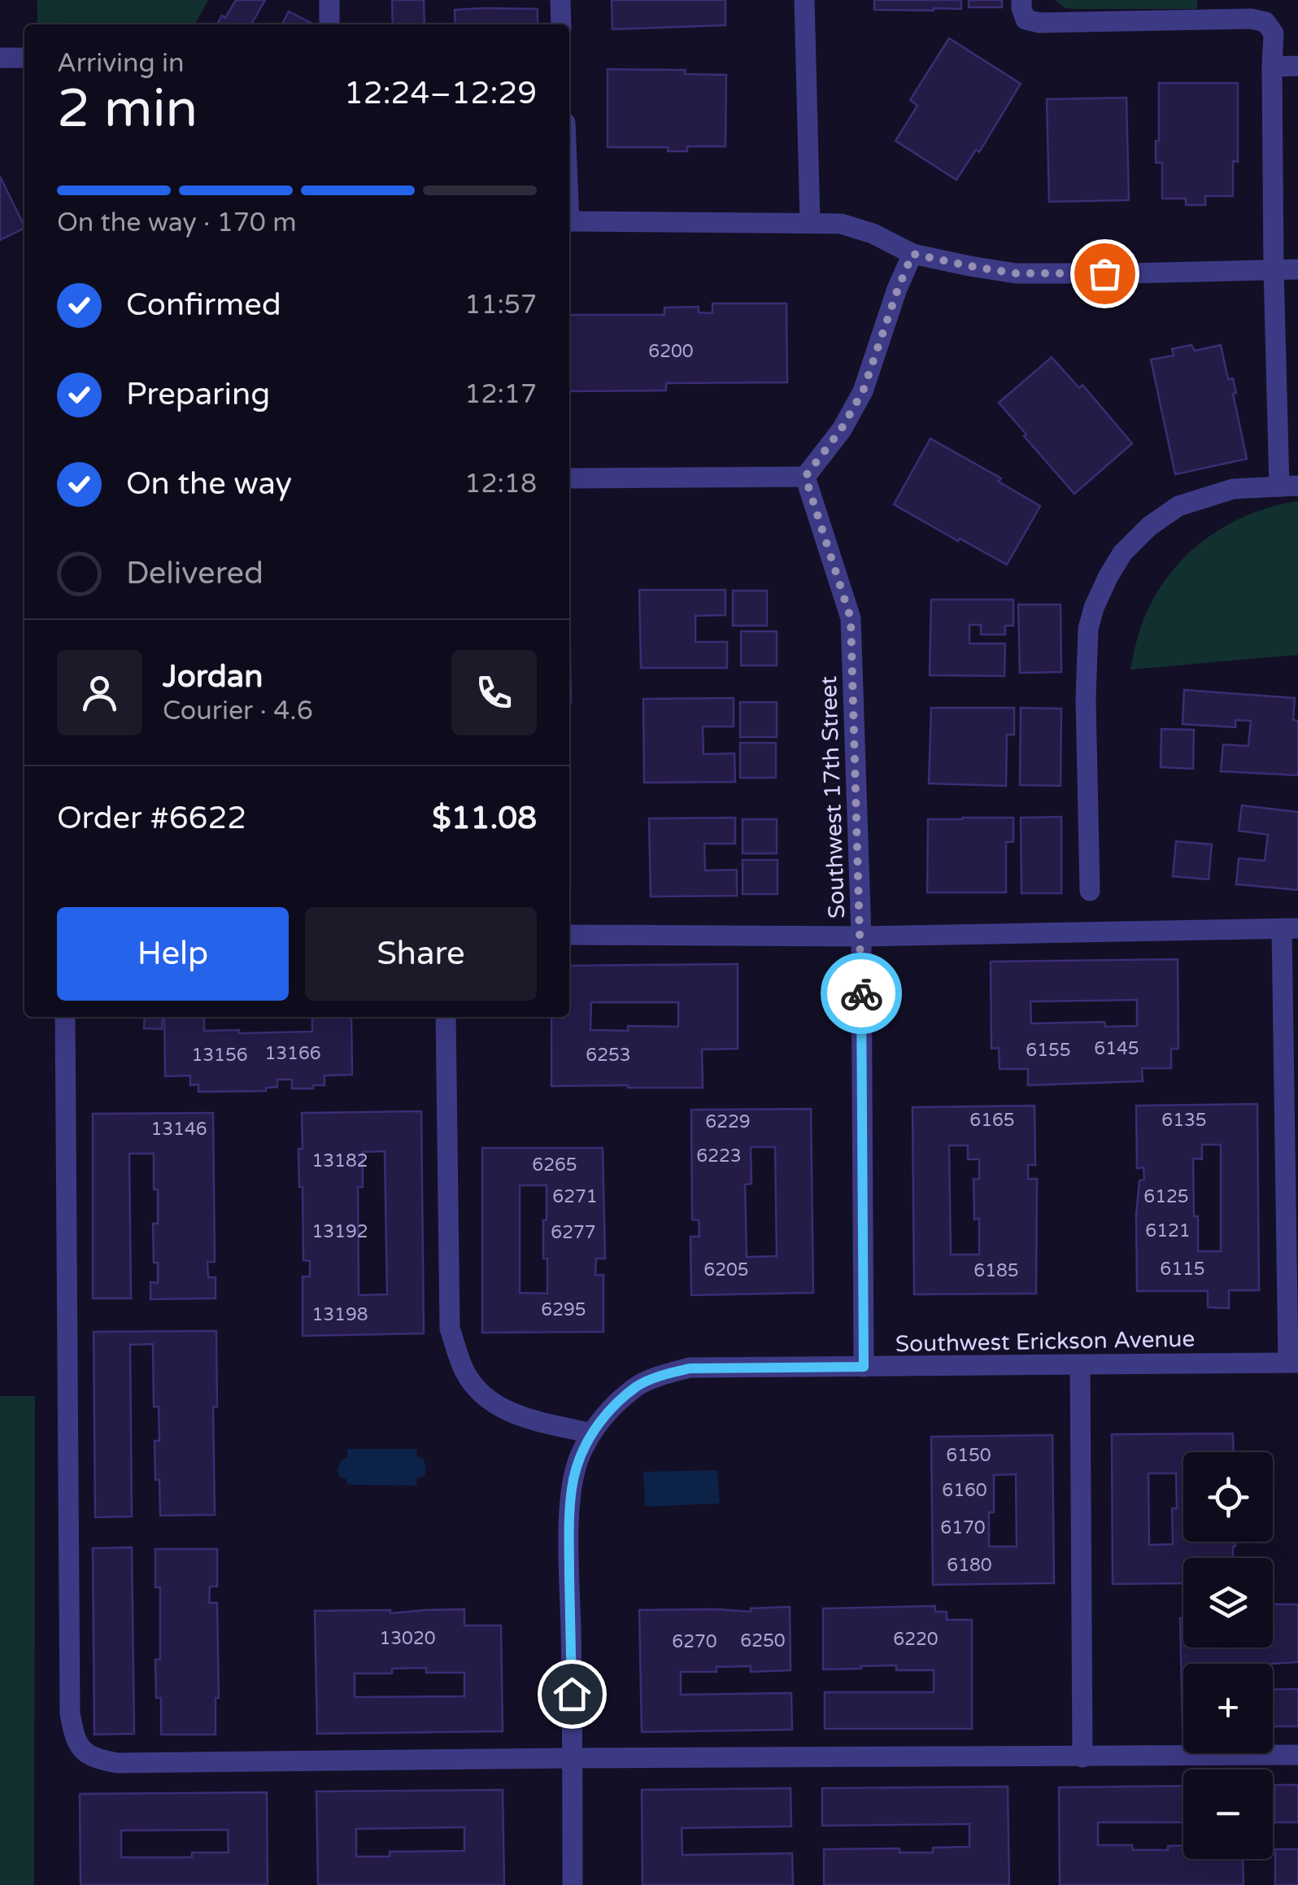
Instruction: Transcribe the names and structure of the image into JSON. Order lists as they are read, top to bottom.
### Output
{
  "streets": {
    "street": ["Southwest 17th Street", "Southwest Erickson Avenue"]
  },
  "crossings": [
    ["Southwest 17th Street", "Southwest Erickson Avenue"]
  ],
  "house_numbers": [
    "6200",
    "6145",
    "6155",
    "13166",
    "13156",
    "6253",
    "6165",
    "6135",
    "6229",
    "13146",
    "6223",
    "13182",
    "6265",
    "6271",
    "6125",
    "6121",
    "13192",
    "6277",
    "6115",
    "6205",
    "6185",
    "6295",
    "13198",
    "6150",
    "6160",
    "6170",
    "6180",
    "13020",
    "6220",
    "6250",
    "6270"
  ],
  "page": {
    "heading": ["2 min", "Arriving in", "12:24–12:29"],
    "panel": [
      "Jordan",
      "Courier · 4.6",
      "Order #6622",
      "$11.08"
    ],
    "bar": "On the way · 170 m",
    "list": [
      ["Confirmed", "11:57"],
      ["Preparing", "12:17"],
      ["On the way", "12:18"],
      "Delivered"
    ],
    "buttons": ["Help", "Share"],
    "map_buttons": ["+", "−"]
  }
}
